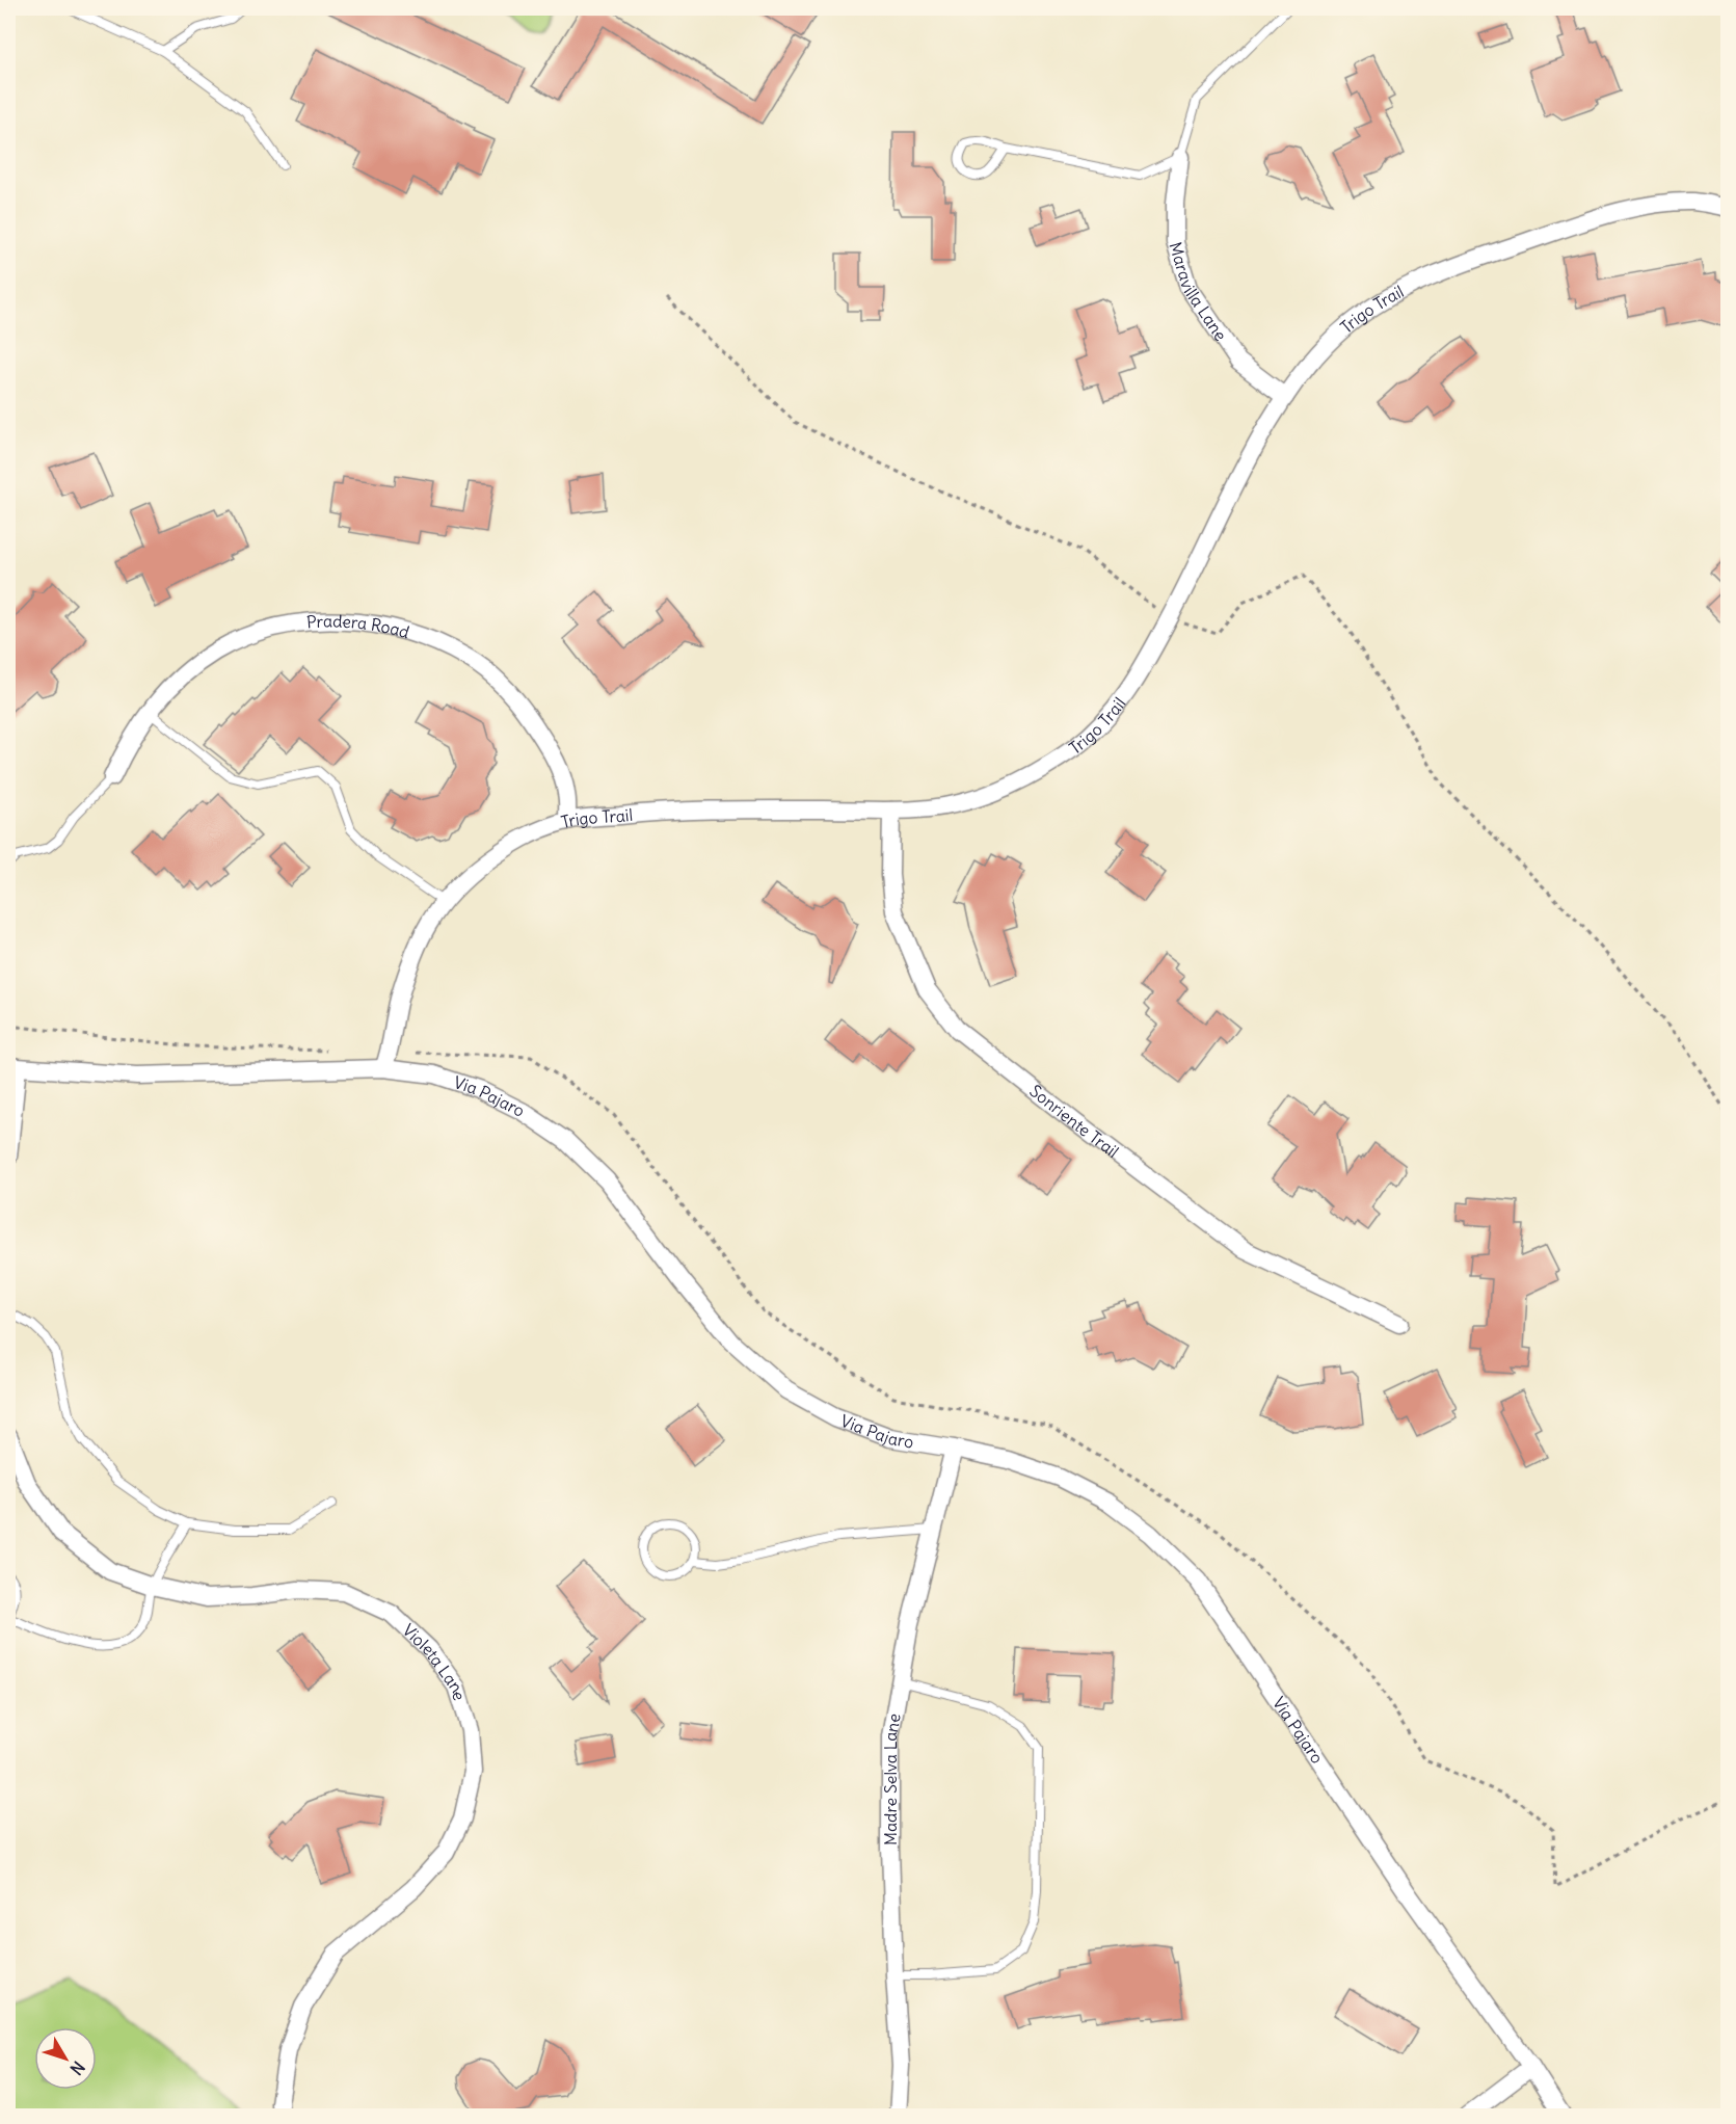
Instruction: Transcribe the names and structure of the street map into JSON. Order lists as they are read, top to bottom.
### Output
{
  "streets": {
    "street": [
      "Maravilla Lane",
      "Trigo Trail",
      "Pradera Road",
      "Via Pajaro",
      "Sonriente Trail",
      "Violeta Lane",
      "Madre Selva Lane"
    ]
  },
  "crossings": [
    ["Maravilla Lane", "Trigo Trail"],
    ["Trigo Trail", "Pradera Road"],
    ["Trigo Trail", "Via Pajaro"],
    ["Trigo Trail", "Sonriente Trail"],
    ["Via Pajaro", "Madre Selva Lane"]
  ],
  "north": "bottom right"
}
